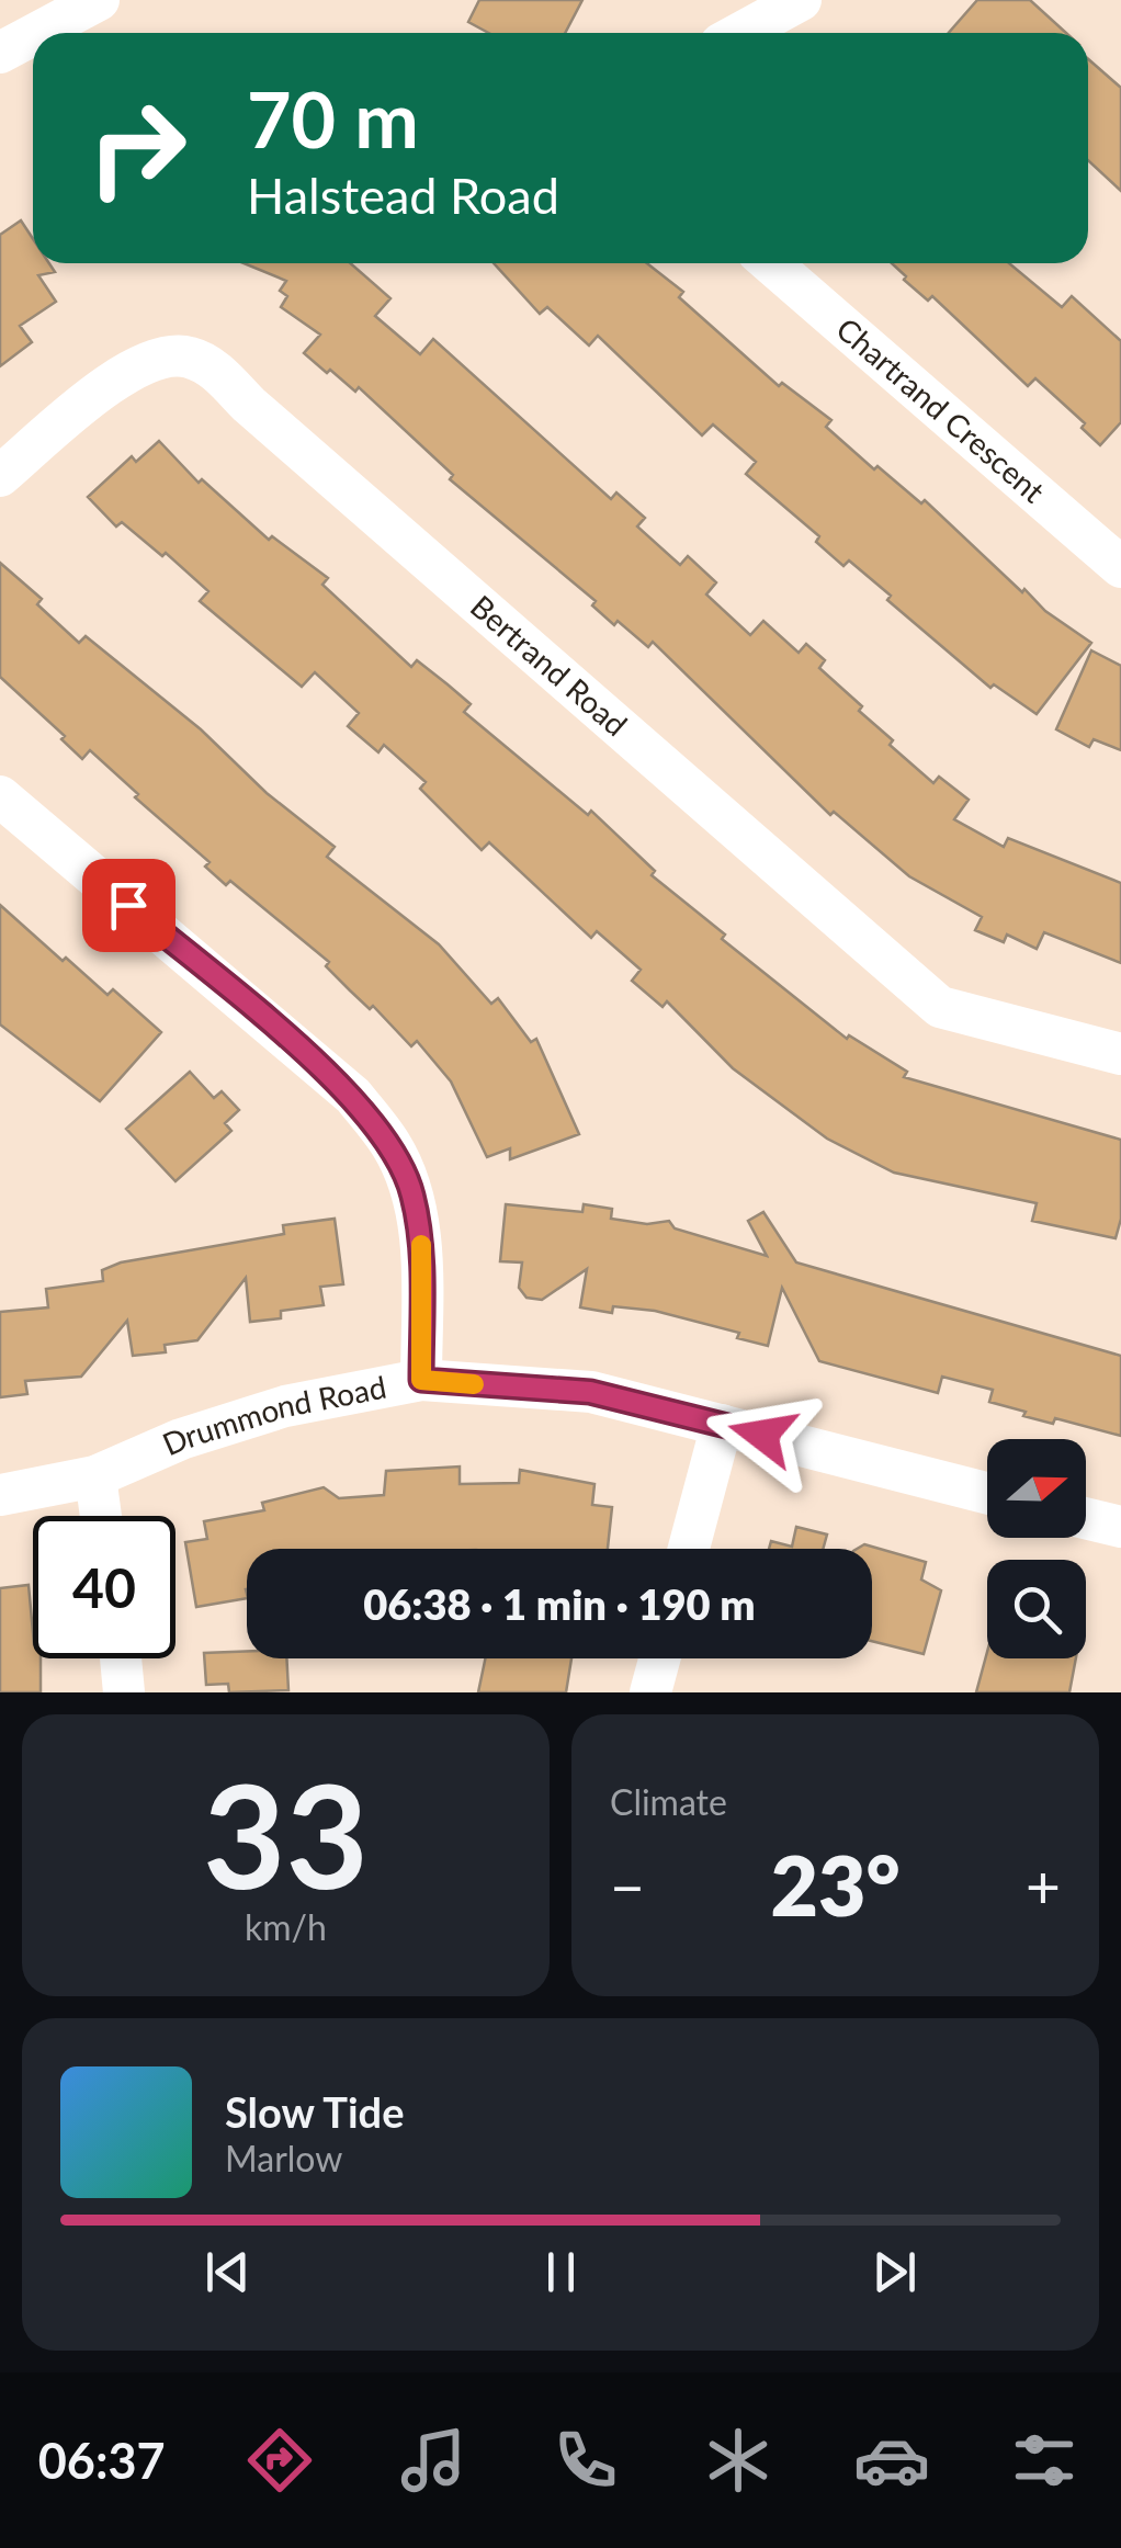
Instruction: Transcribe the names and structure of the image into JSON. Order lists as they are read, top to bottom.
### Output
{
  "streets": {
    "street": ["Chartrand Crescent", "Bertrand Road", "Drummond Road"]
  },
  "north": "right",
  "page": {
    "turn": ["70 m", "Halstead Road"],
    "limit": "40",
    "trip": "06:38 · 1 min · 190 m",
    "tile": [
      ["33", "km/h"],
      "Climate"
    ],
    "heat": ["−", "23°", "+"],
    "song": ["Slow Tide", "Marlow"],
    "tabs": "06:37"
  }
}
